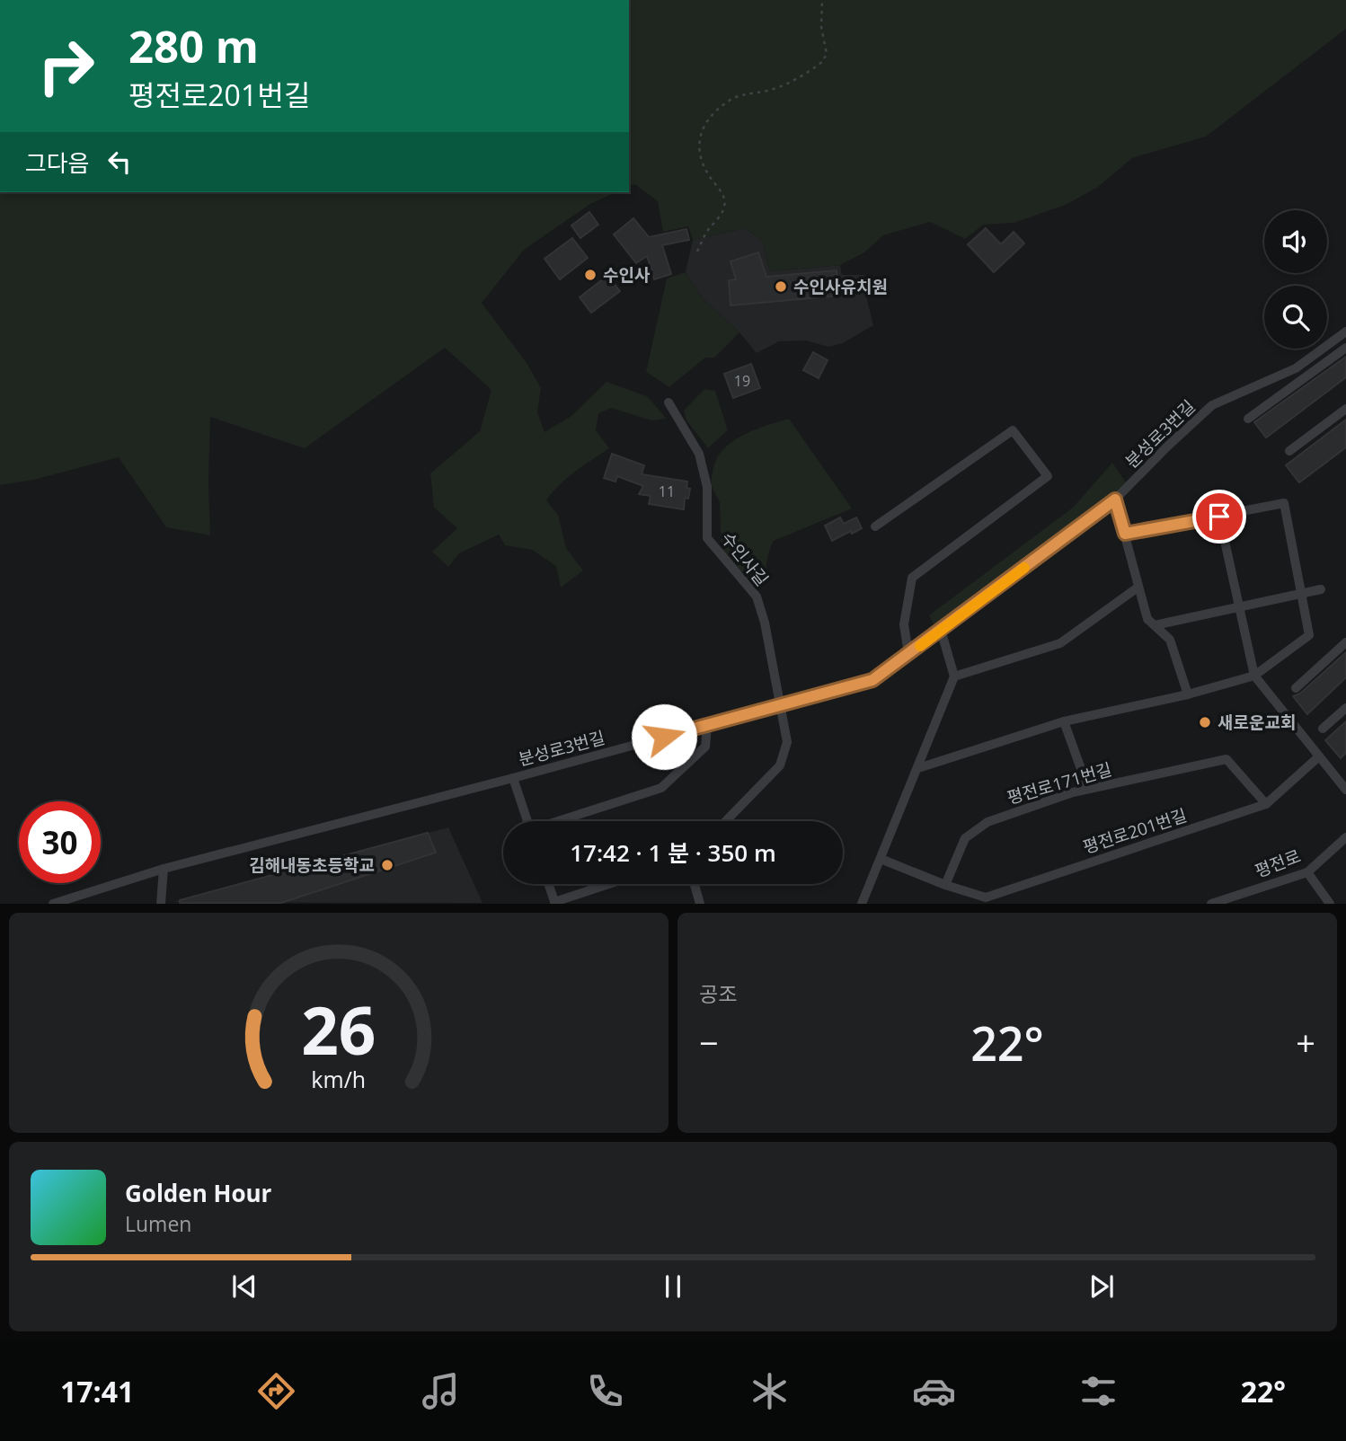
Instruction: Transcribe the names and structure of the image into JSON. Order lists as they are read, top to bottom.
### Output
{
  "streets": {
    "street": [
      "분성로3번길",
      "수인사길",
      "평전로171번길",
      "평전로201번길",
      "평전로"
    ]
  },
  "crossings": [
    ["분성로3번길", "수인사길"],
    ["평전로171번길", "평전로201번길"]
  ],
  "places": [
    "수인사",
    "수인사유치원",
    "새로운교회",
    "김해내동초등학교"
  ],
  "house_numbers": ["19", "11"],
  "page": {
    "turn": ["280 m", "평전로201번길"],
    "then": "그다음",
    "limit": "30",
    "trip": "17:42 · 1 분 · 350 m",
    "tile": "공조",
    "heat": ["−", "22°", "+"],
    "song": ["Golden Hour", "Lumen"],
    "tabs": ["17:41", "22°"],
    "gauge": ["26", "km/h"]
  }
}
